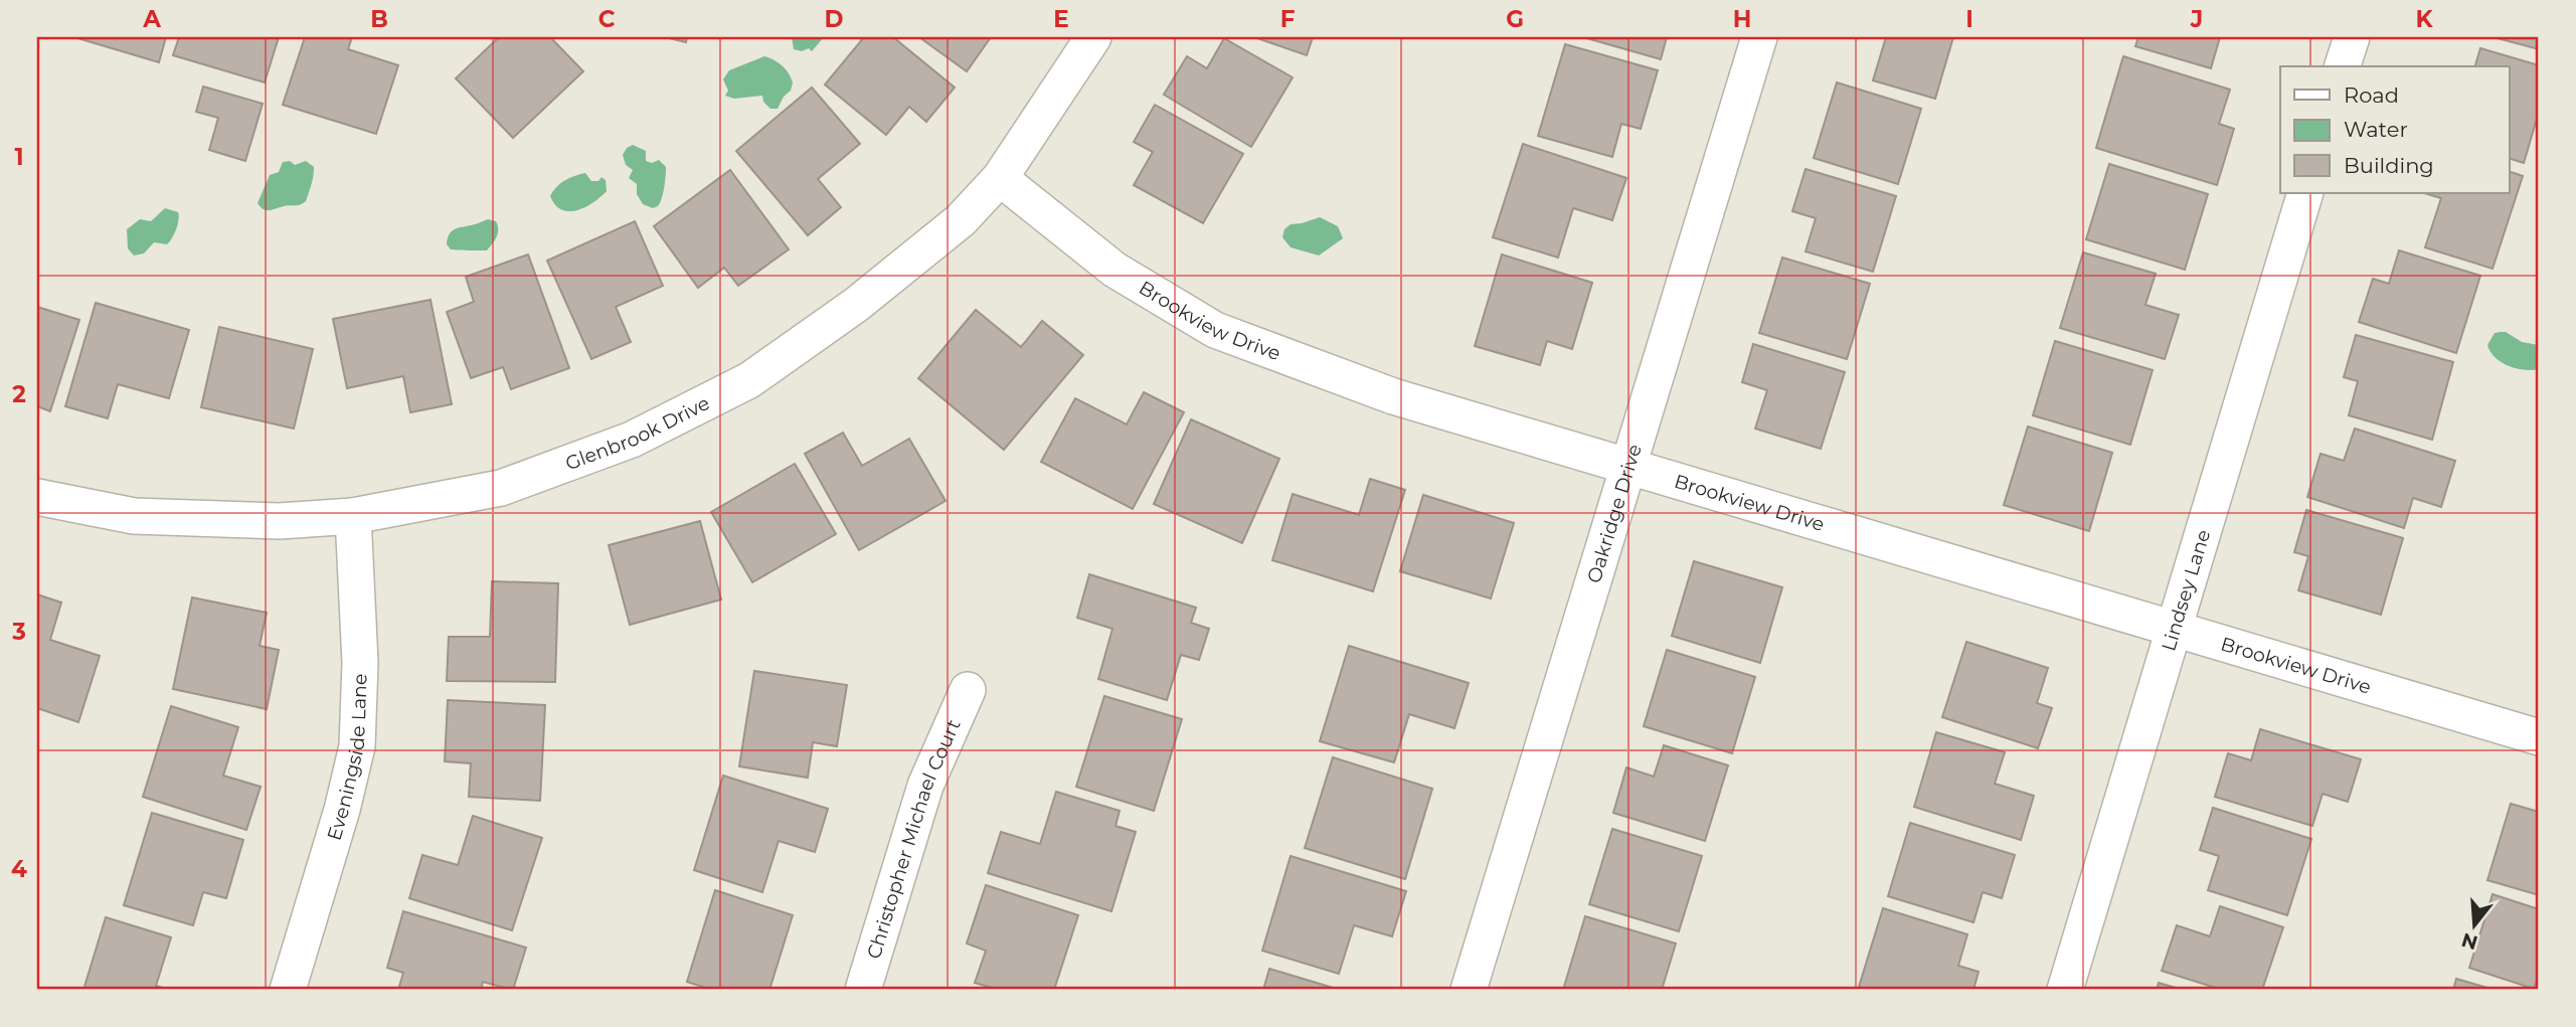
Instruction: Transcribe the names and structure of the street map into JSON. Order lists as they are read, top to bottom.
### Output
{
  "streets": {
    "street": [
      "Brookview Drive",
      "Glenbrook Drive",
      "Oakridge Drive",
      "Lindsey Lane",
      "Eveningside Lane",
      "Christopher Michael Court"
    ]
  },
  "crossings": [
    ["Brookview Drive", "Glenbrook Drive"],
    ["Brookview Drive", "Oakridge Drive"],
    ["Brookview Drive", "Lindsey Lane"],
    ["Glenbrook Drive", "Eveningside Lane"]
  ],
  "legend": ["Road", "Water", "Building"],
  "north": "bottom",
  "grid": {
    "columns": [
      "A",
      "B",
      "C",
      "D",
      "E",
      "F",
      "G",
      "H",
      "I",
      "J",
      "K"
    ],
    "rows": [
      "1",
      "2",
      "3",
      "4"
    ]
  }
}
